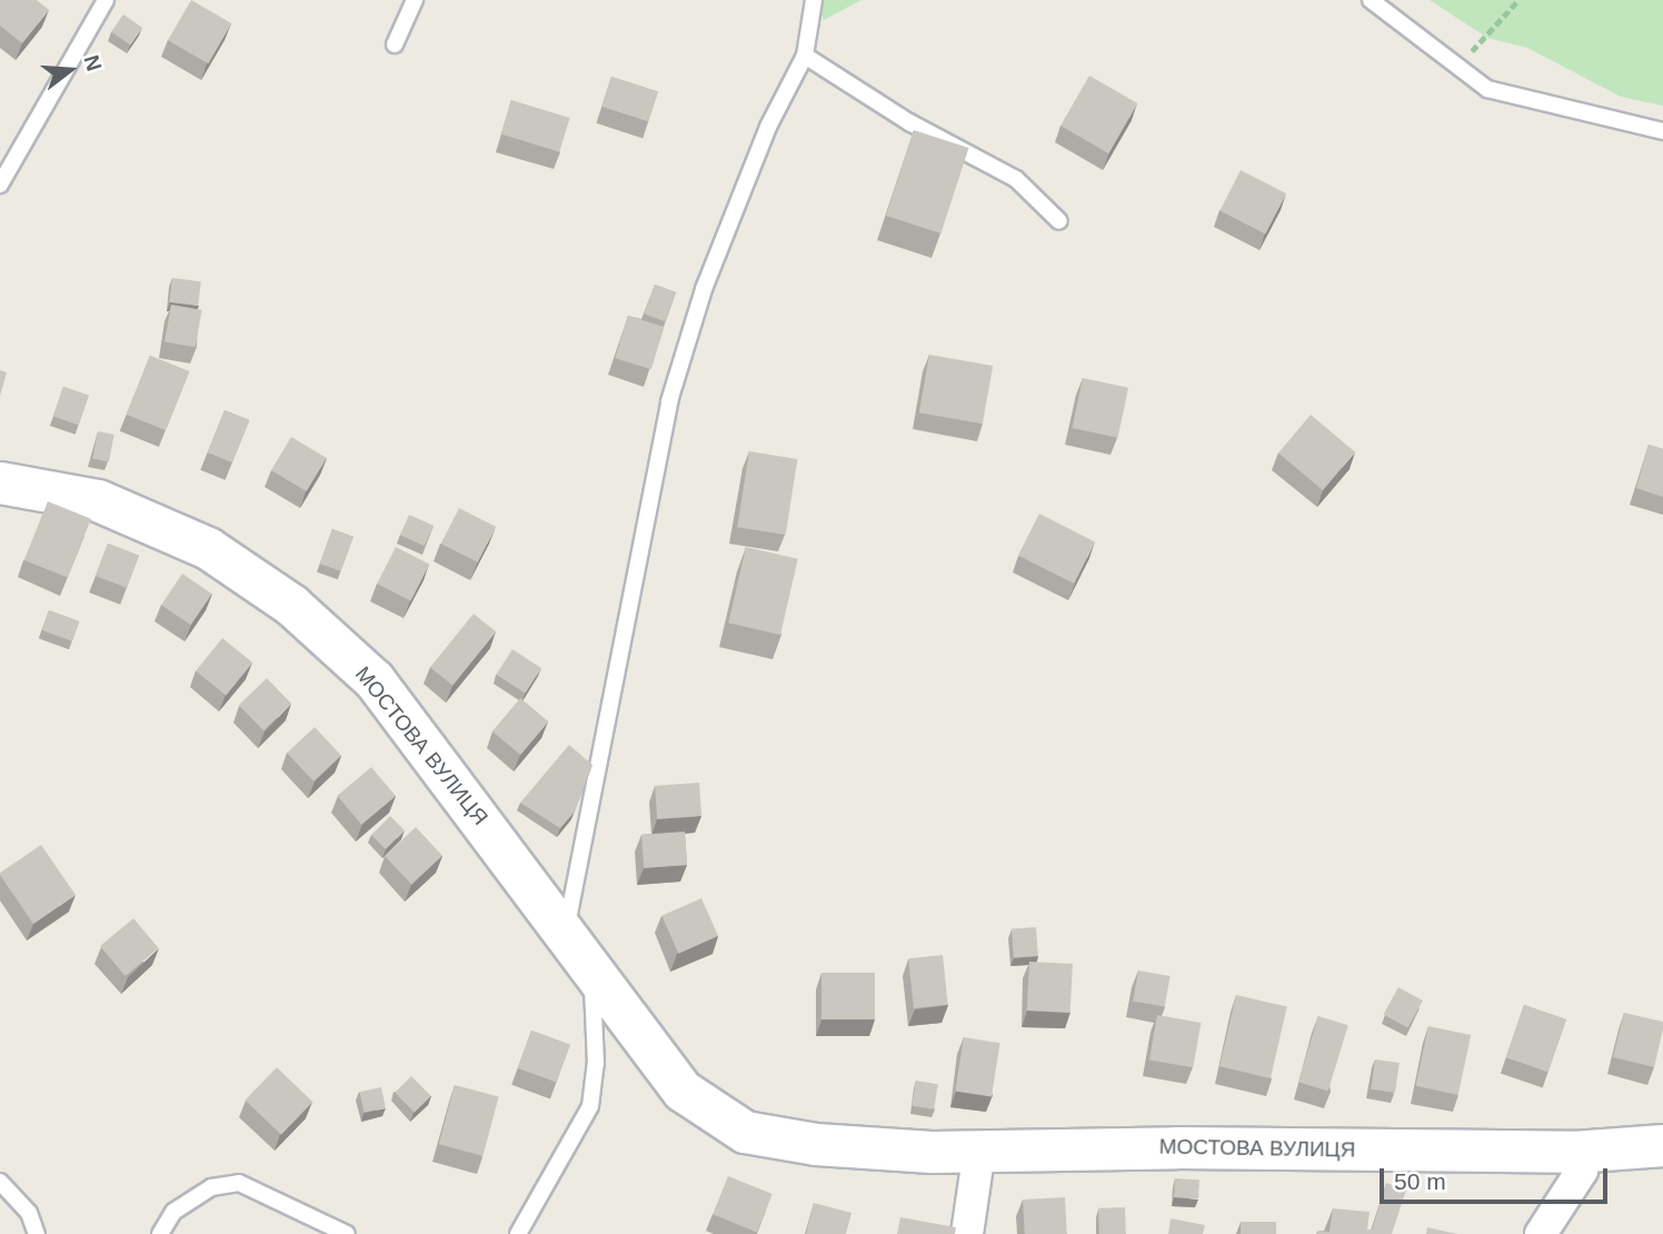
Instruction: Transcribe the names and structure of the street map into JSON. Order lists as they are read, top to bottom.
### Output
{
  "streets": {
    "street": ["МОСТОВА ВУЛИЦЯ"]
  },
  "scale_bar": "50 m",
  "north": "right"
}
